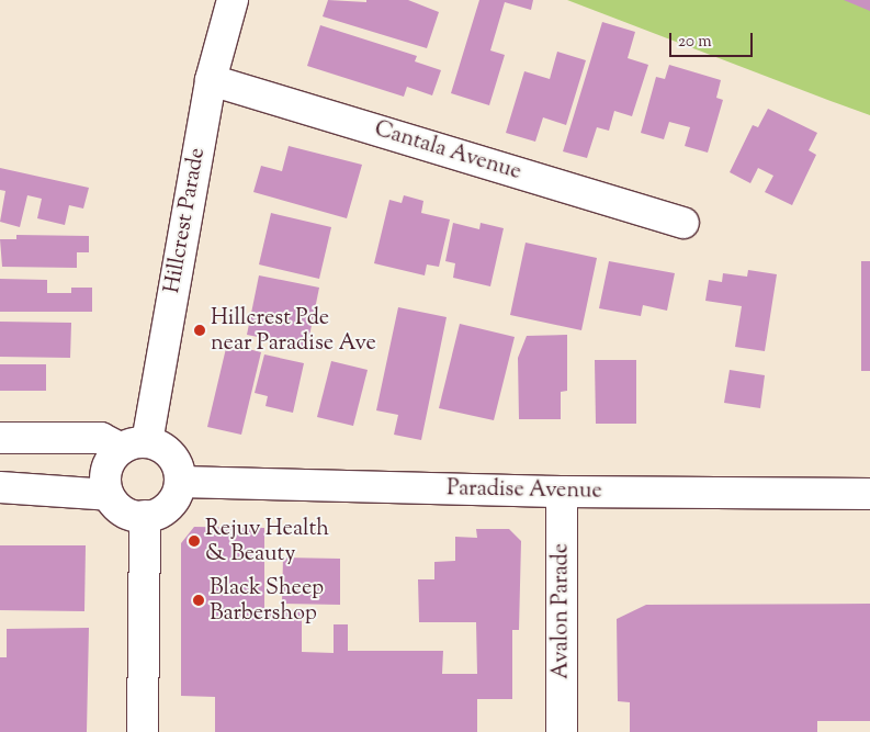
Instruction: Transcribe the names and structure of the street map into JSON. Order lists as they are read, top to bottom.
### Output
{
  "streets": {
    "street": [
      "Cantala Avenue",
      "Hillcrest Parade",
      "Paradise Avenue",
      "Avalon Parade"
    ]
  },
  "crossings": [
    ["Cantala Avenue", "Hillcrest Parade"],
    ["Hillcrest Parade", "Paradise Avenue"],
    ["Paradise Avenue", "Avalon Parade"]
  ],
  "places": ["Hillcrest Pde near Paradise Ave", "Rejuv Health & Beauty", "Black Sheep Barbershop"],
  "scale_bar": "20 m"
}
